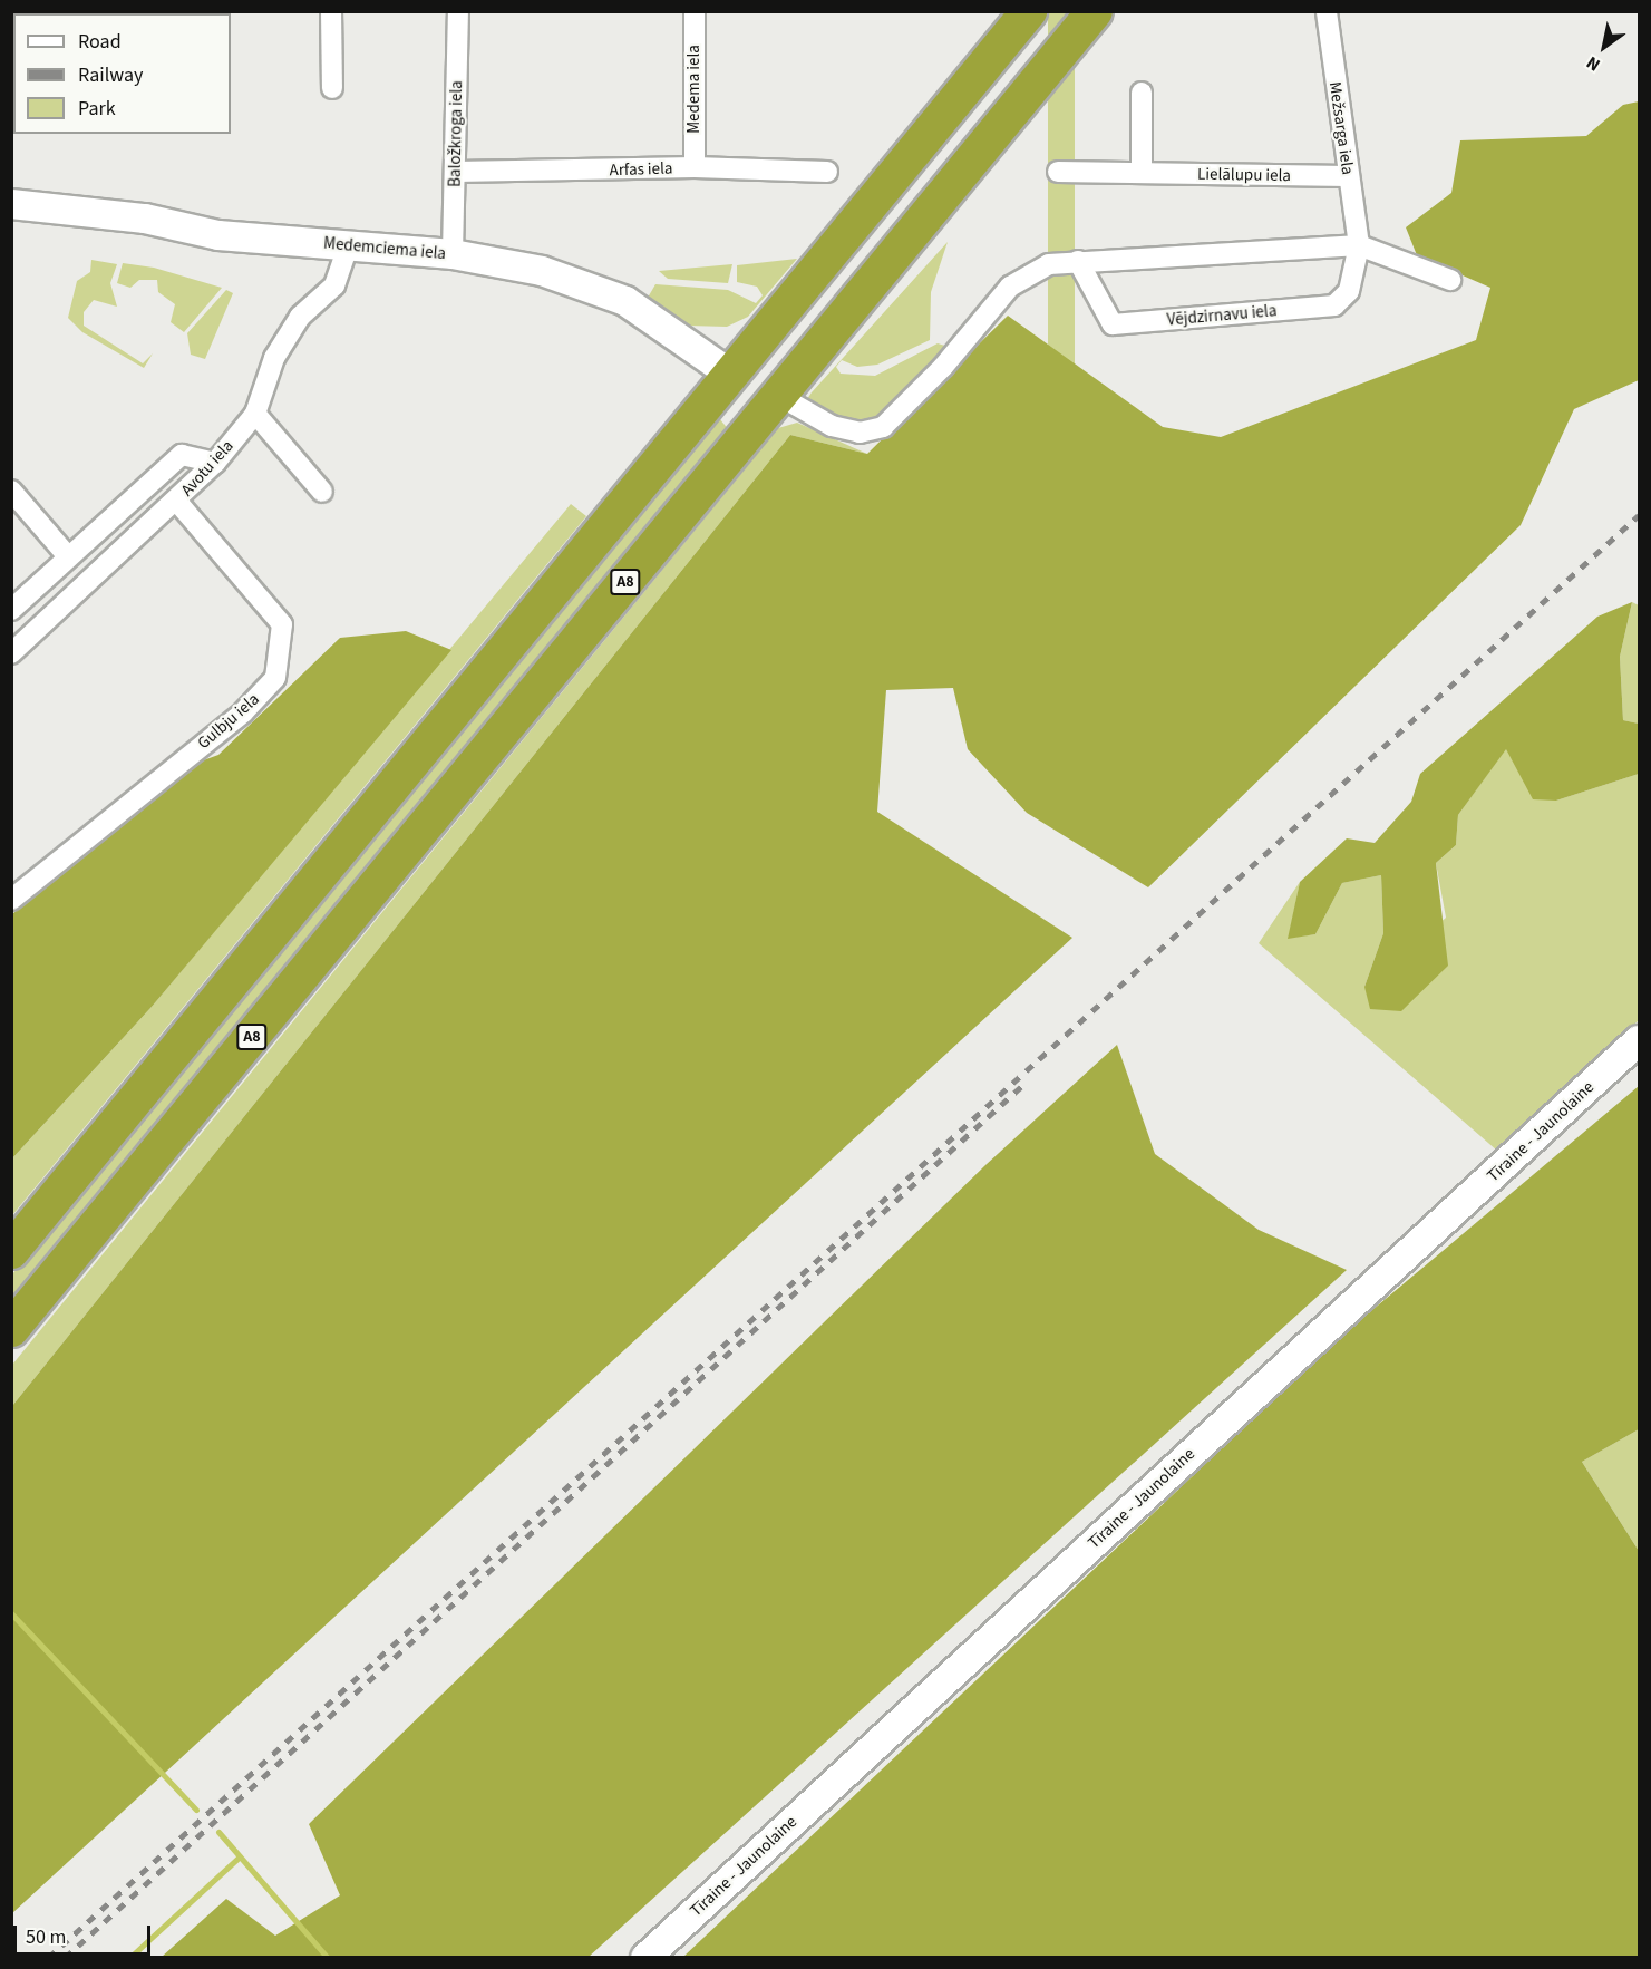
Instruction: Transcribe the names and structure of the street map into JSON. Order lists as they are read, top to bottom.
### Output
{
  "streets": {
    "highway": ["A8"],
    "main road": ["Medemciema iela", "Tīraine - Jaunolaine"],
    "street": [
      "Medema iela",
      "Mežsarga iela",
      "Baložkroga iela",
      "Arfas iela",
      "Lielālupu iela",
      "Vējdzirnavu iela",
      "Avotu iela",
      "Gulbju iela"
    ]
  },
  "crossings": [
    ["Medema iela", "Arfas iela"],
    ["Mežsarga iela", "Lielālupu iela"],
    ["Mežsarga iela", "Vējdzirnavu iela"],
    ["Baložkroga iela", "Arfas iela"],
    ["Baložkroga iela", "Medemciema iela"],
    ["Medemciema iela", "Avotu iela"],
    ["Avotu iela", "Gulbju iela"]
  ],
  "legend": ["Road", "Railway", "Park"],
  "scale_bar": "50 m",
  "north": "bottom left"
}
